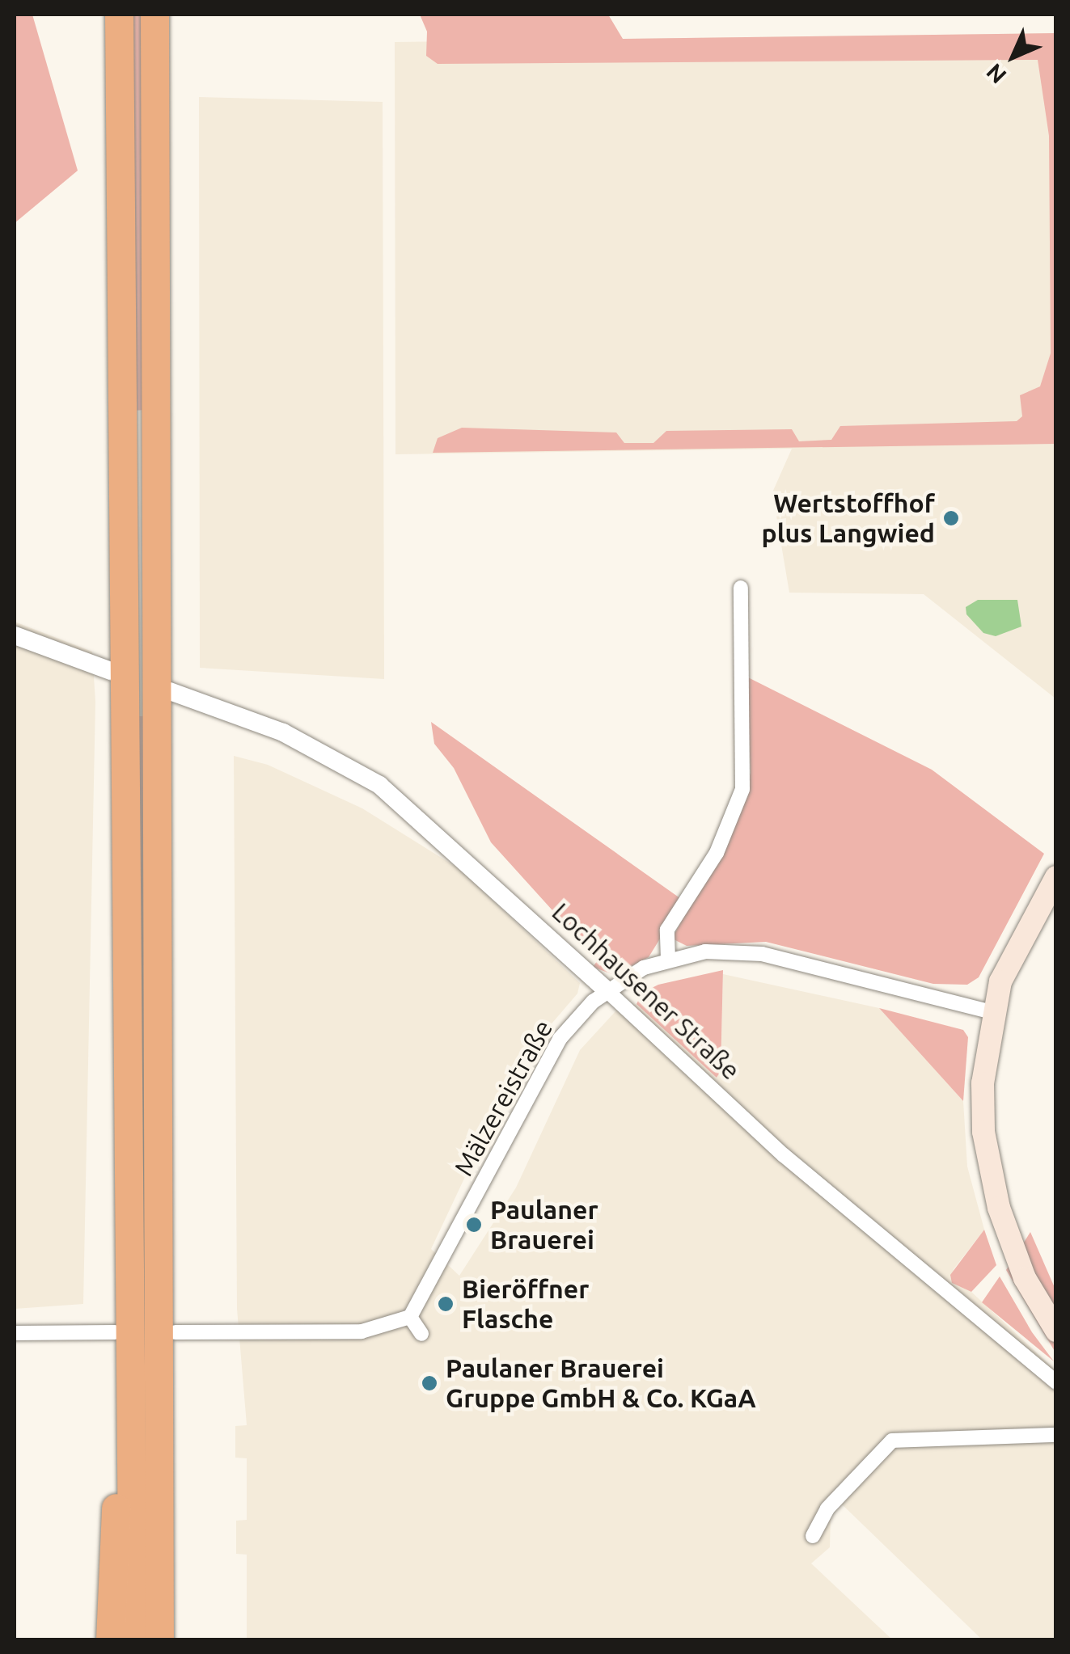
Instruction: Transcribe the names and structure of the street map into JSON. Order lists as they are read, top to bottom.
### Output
{
  "streets": {
    "street": ["Lochhausener Straße", "Mälzereistraße"]
  },
  "crossings": [
    ["Lochhausener Straße", "Mälzereistraße"]
  ],
  "places": [
    "Wertstoffhof plus Langwied",
    "Paulaner Brauerei",
    "Bieröffner Flasche",
    "Paulaner Brauerei Gruppe GmbH & Co. KGaA"
  ],
  "north": "bottom left"
}
